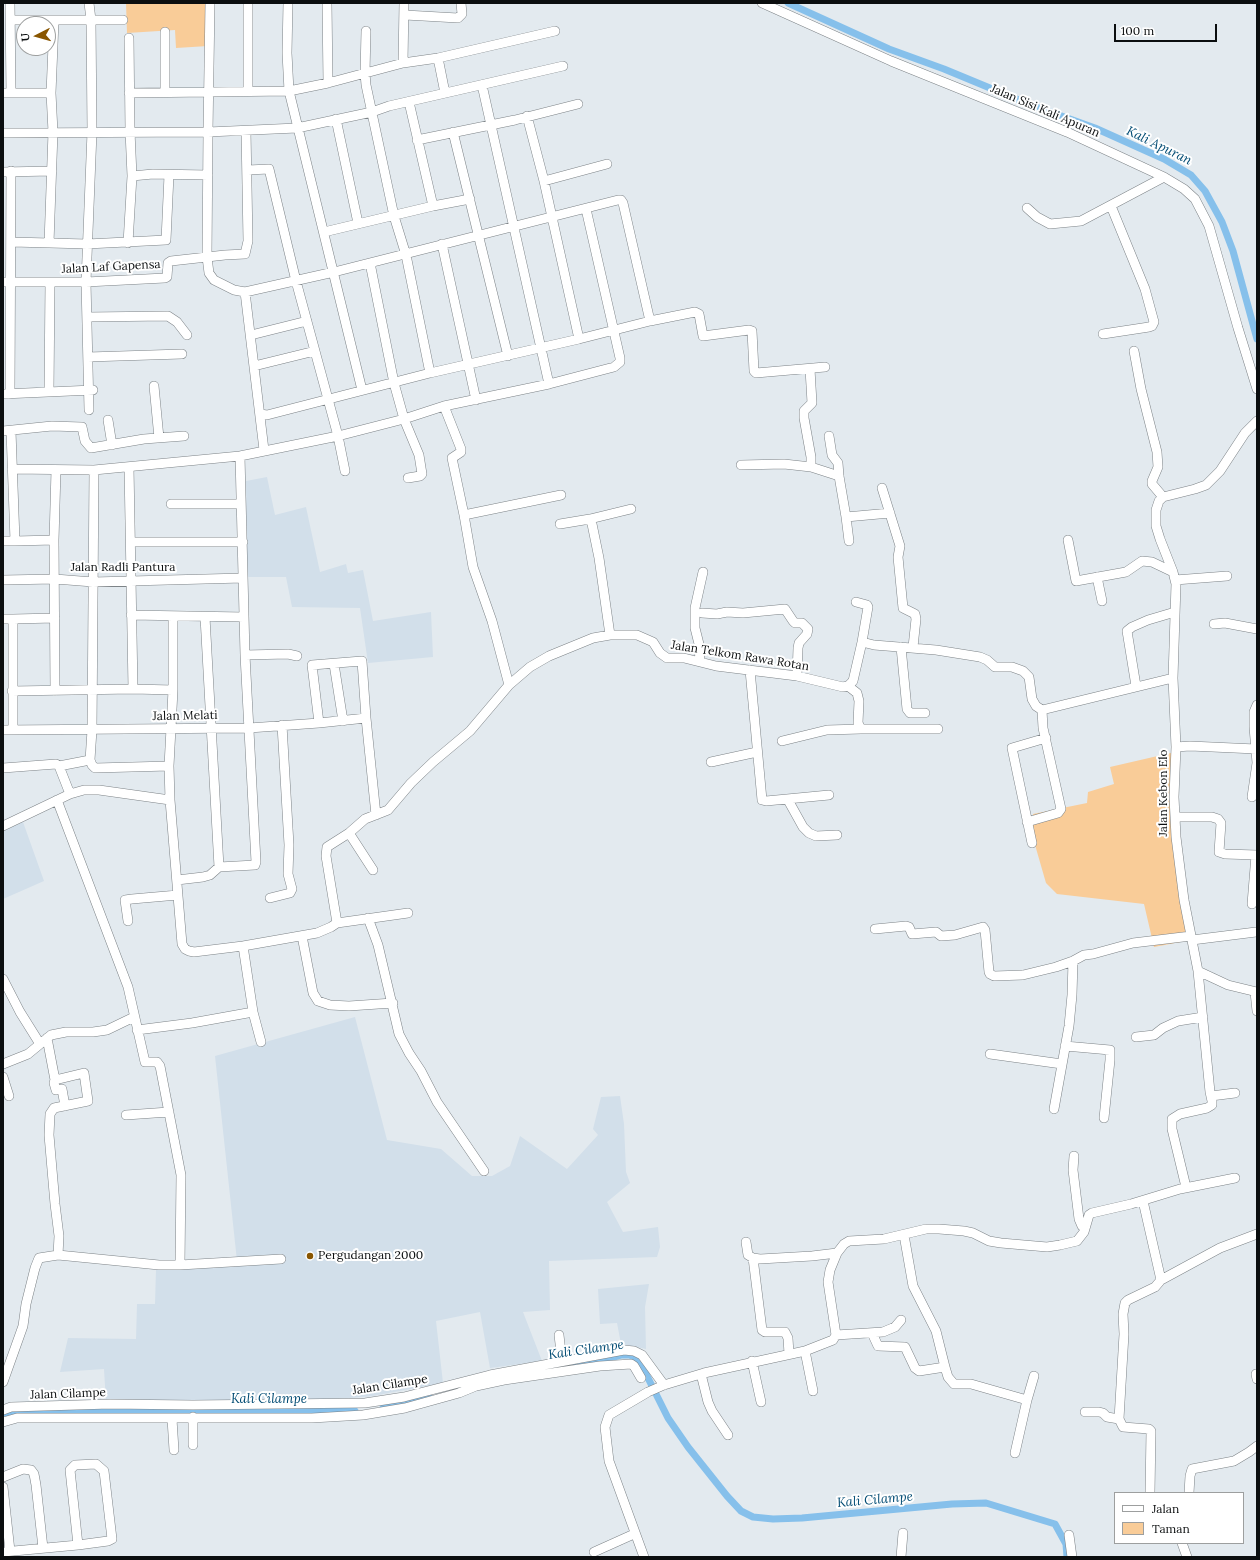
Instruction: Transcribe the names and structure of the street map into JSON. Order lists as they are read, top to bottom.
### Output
{
  "streets": {
    "street": [
      "Jalan Sisi Kali Apuran",
      "Jalan Laf Gapensa",
      "Jalan Radli Pantura",
      "Jalan Telkom Rawa Rotan",
      "Jalan Melati",
      "Jalan Kebon Elo",
      "Jalan Cilampe"
    ]
  },
  "water": ["Kali Apuran", "Kali Cilampe"],
  "places": ["Pergudangan 2000"],
  "legend": ["Jalan", "Taman"],
  "scale_bar": "100 m",
  "north": "left"
}
